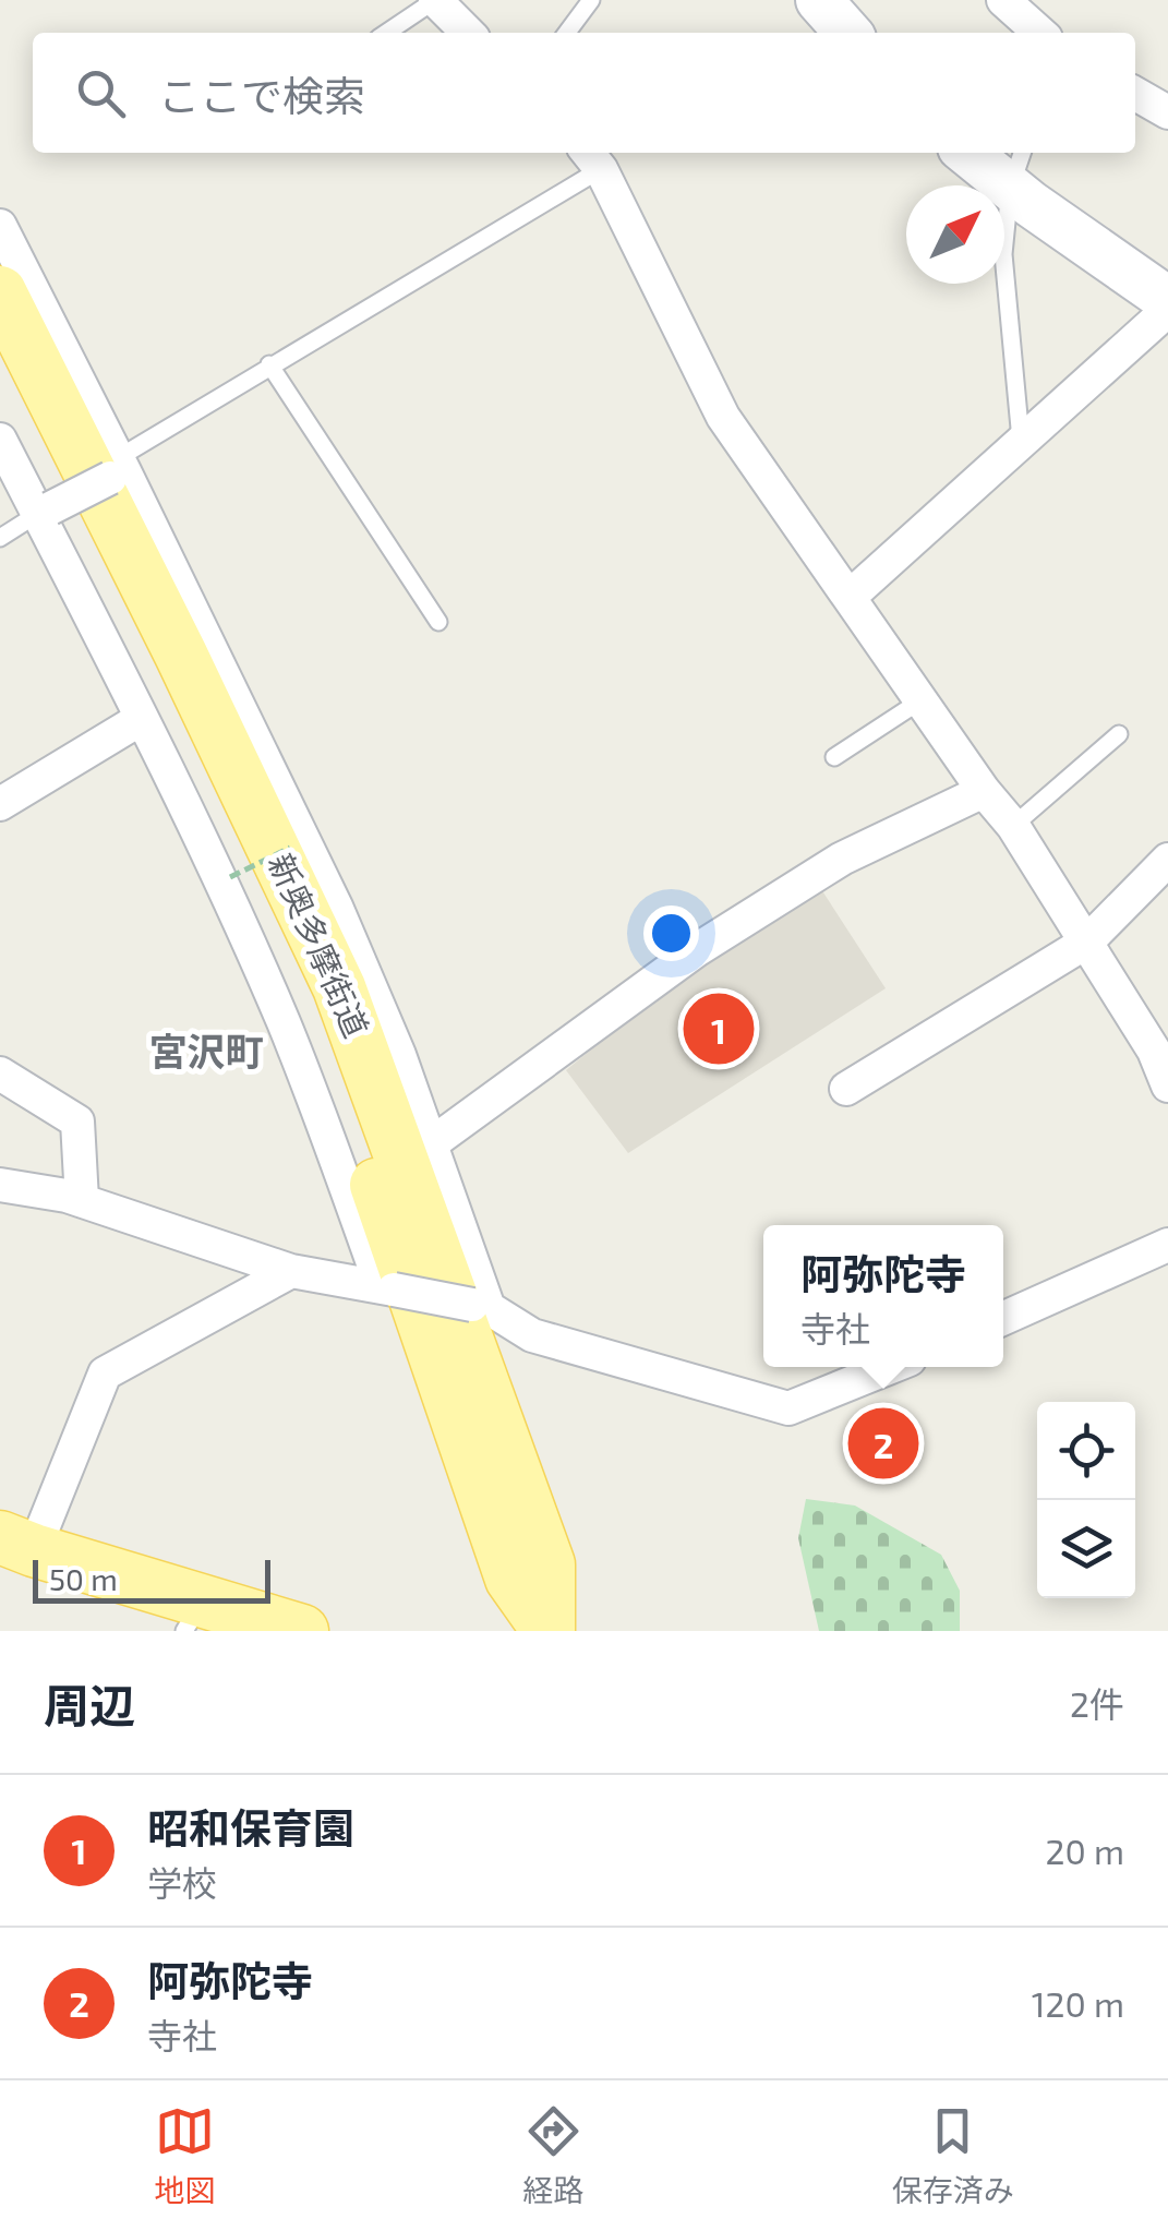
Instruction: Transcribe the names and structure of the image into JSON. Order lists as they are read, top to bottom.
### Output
{
  "streets": {
    "main road": ["新奥多摩街道"]
  },
  "districts": ["宮沢町"],
  "scale_bar": "50 m",
  "north": "top right",
  "page": {
    "search": "ここで検索",
    "pins": ["1", "2"],
    "popup": ["阿弥陀寺", "寺社"],
    "scale": "50 m",
    "heading": ["周辺", "2件"],
    "list": [
      {
        "mark": "1",
        "name": "昭和保育園",
        "note": "学校",
        "value": "20 m"
      },
      {
        "mark": "2",
        "name": "阿弥陀寺",
        "note": "寺社",
        "value": "120 m"
      }
    ],
    "nav": ["地図", "経路", "保存済み"]
  }
}
